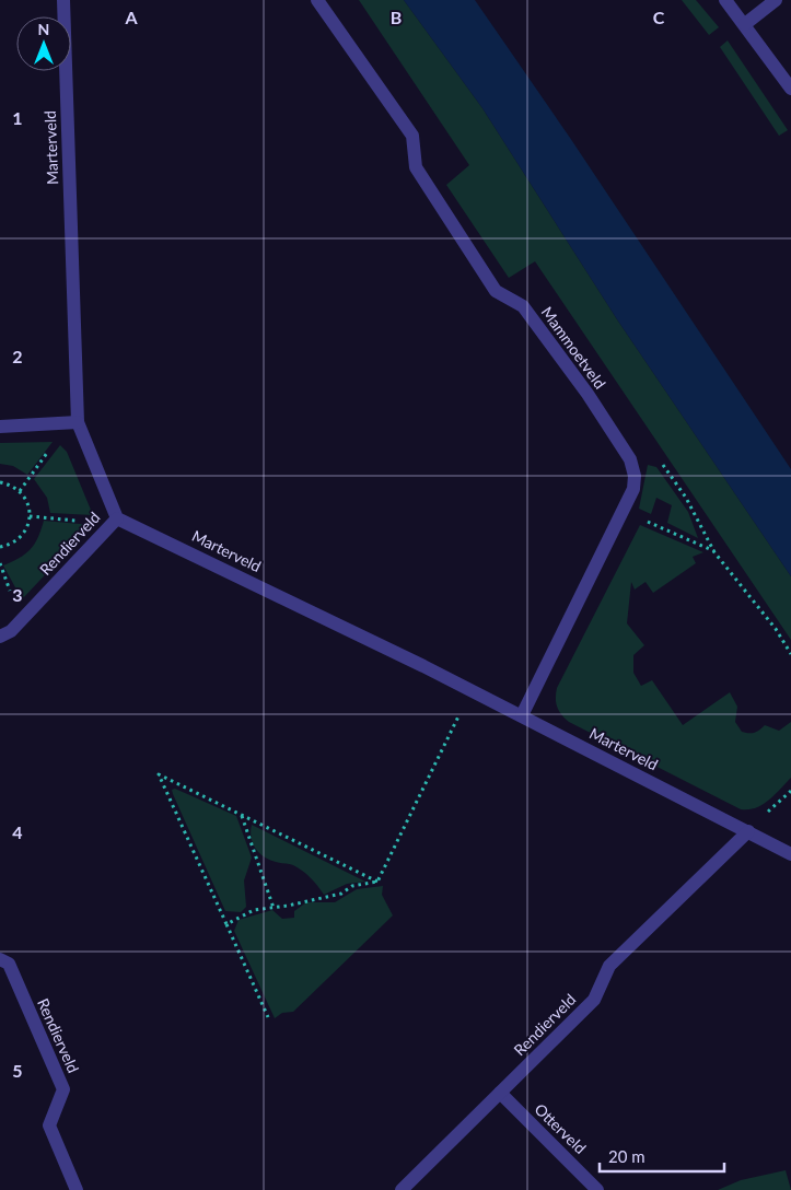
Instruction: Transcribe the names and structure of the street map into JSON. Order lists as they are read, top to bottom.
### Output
{
  "streets": {
    "street": [
      "Marterveld",
      "Mammoetveld",
      "Rendierveld",
      "Otterveld"
    ]
  },
  "crossings": [
    ["Marterveld", "Mammoetveld"],
    ["Marterveld", "Rendierveld"],
    ["Rendierveld", "Otterveld"]
  ],
  "scale_bar": "20 m",
  "north": "top",
  "grid": {
    "columns": ["A", "B", "C"],
    "rows": [
      "1",
      "2",
      "3",
      "4",
      "5"
    ]
  }
}
